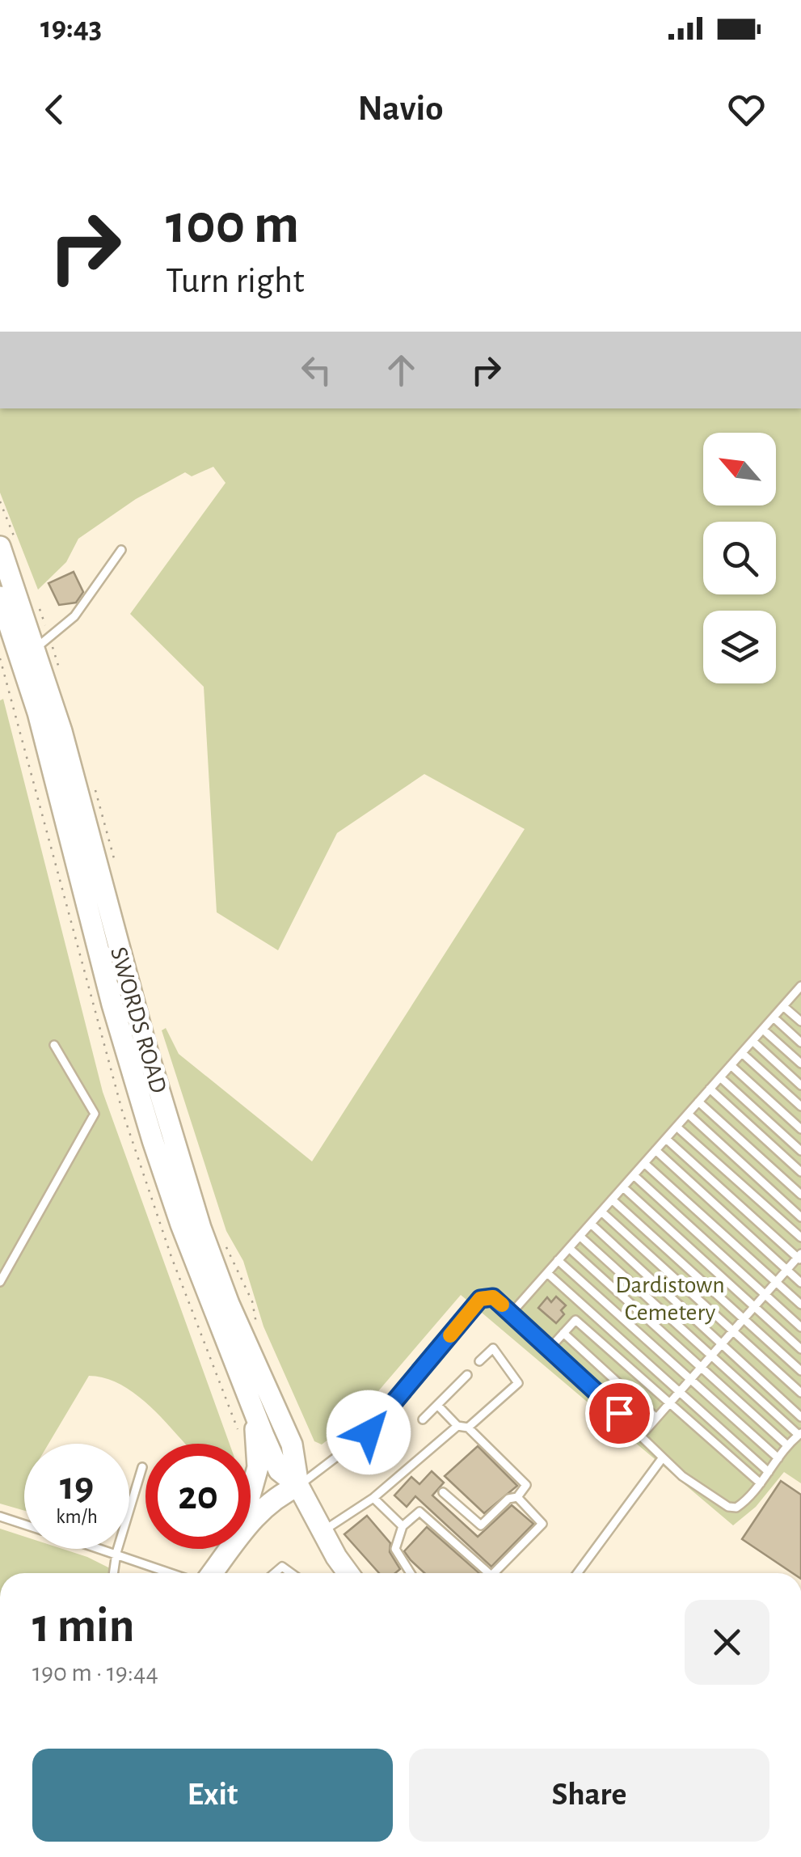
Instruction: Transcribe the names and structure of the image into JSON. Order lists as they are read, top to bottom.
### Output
{
  "streets": {
    "main road": ["SWORDS ROAD"]
  },
  "parks": ["Dardistown Cemetery"],
  "north": "top left",
  "page": {
    "status": "19:43",
    "header": "Navio",
    "turn": ["100 m", "Turn right"],
    "speed": "19 km/h",
    "limit": "20",
    "heading": ["1 min", "190 m · 19:44"],
    "buttons": ["Exit", "Share"]
  }
}
